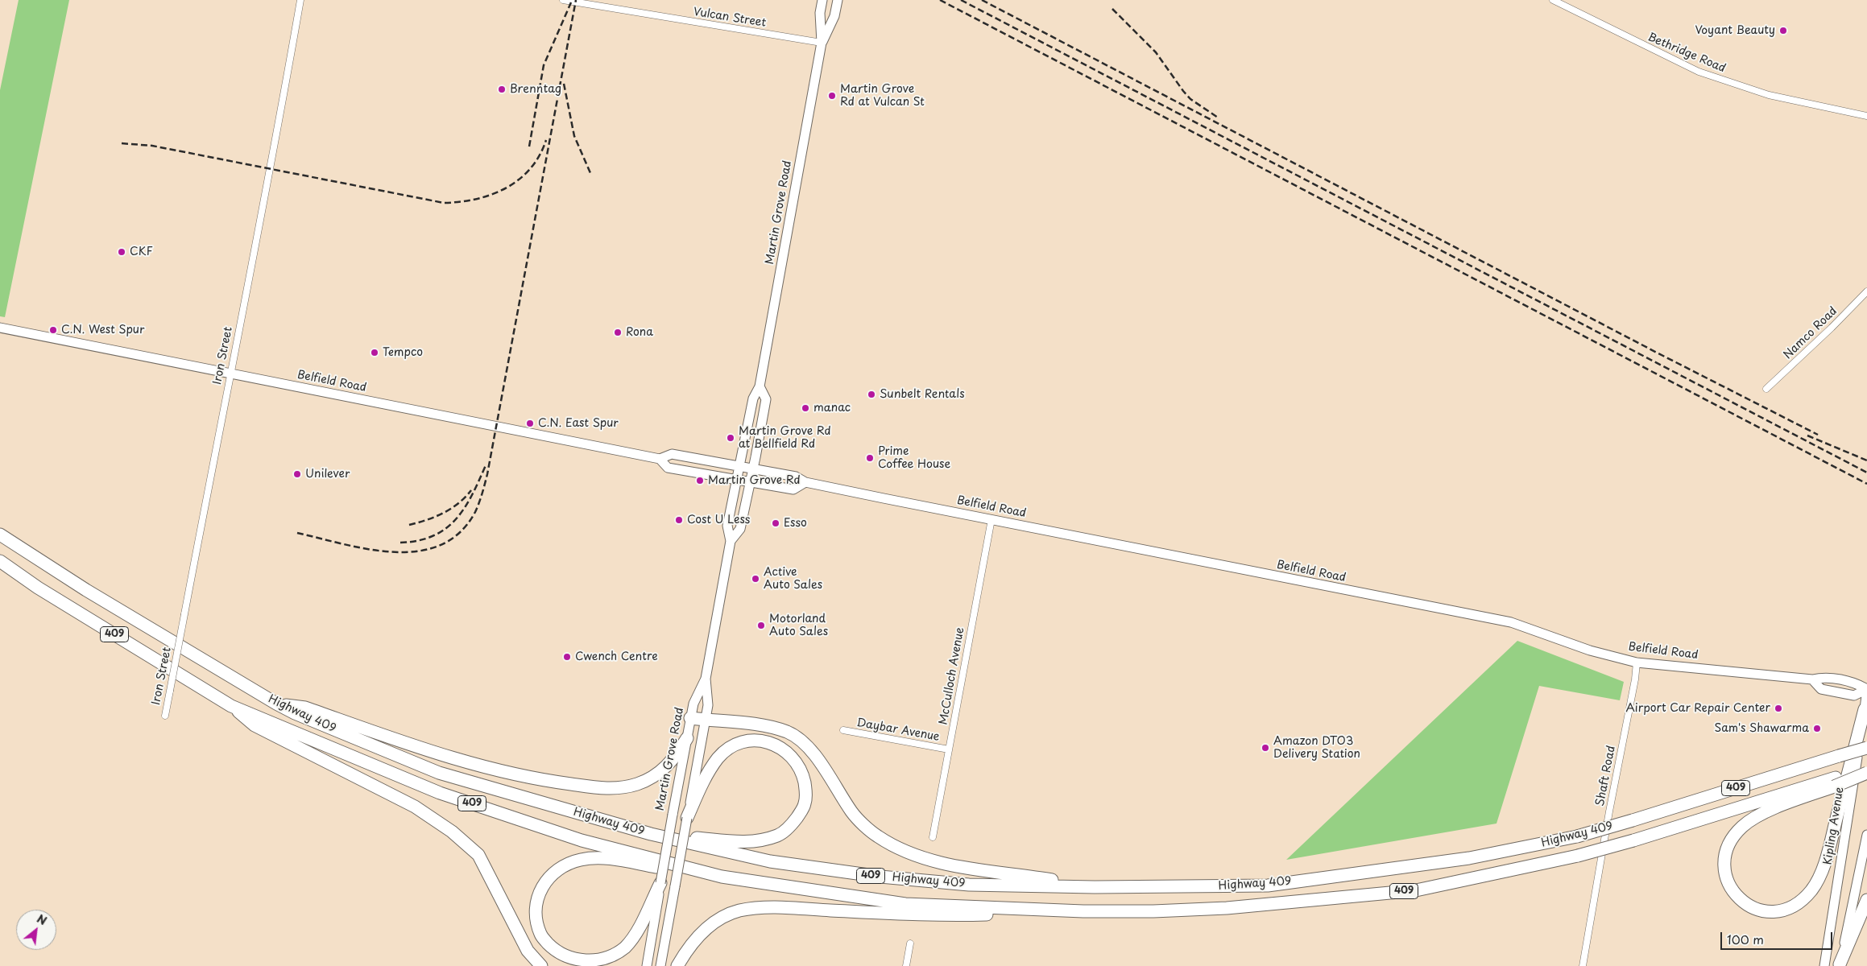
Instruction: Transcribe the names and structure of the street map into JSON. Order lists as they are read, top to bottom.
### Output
{
  "streets": {
    "highway": ["409", "Highway 409"],
    "main road": ["Martin Grove Road", "Belfield Road", "Kipling Avenue"],
    "street": [
      "Vulcan Street",
      "Bethridge Road",
      "Namco Road",
      "Iron Street",
      "McCulloch Avenue",
      "Daybar Avenue",
      "Shaft Road"
    ]
  },
  "crossings": [
    ["Vulcan Street", "Martin Grove Road"],
    ["Martin Grove Road", "Belfield Road"],
    ["Iron Street", "Belfield Road"],
    ["Belfield Road", "McCulloch Avenue"],
    ["Belfield Road", "Shaft Road"],
    ["Belfield Road", "Kipling Avenue"],
    ["McCulloch Avenue", "Daybar Avenue"]
  ],
  "places": [
    "Voyant Beauty",
    "Brenntag",
    "Martin Grove Rd at Vulcan St",
    "CKF",
    "C.N. West Spur",
    "Rona",
    "Tempco",
    "Sunbelt Rentals",
    "manac",
    "C.N. East Spur",
    "Martin Grove Rd at Bellfield Rd",
    "Prime Coffee House",
    "Unilever",
    "Martin Grove Rd",
    "Cost U Less",
    "Esso",
    "Active Auto Sales",
    "Motorland Auto Sales",
    "Cwench Centre",
    "Airport Car Repair Center",
    "Sam's Shawarma",
    "Amazon DTO3 Delivery Station"
  ],
  "scale_bar": "100 m",
  "north": "top right"
}
